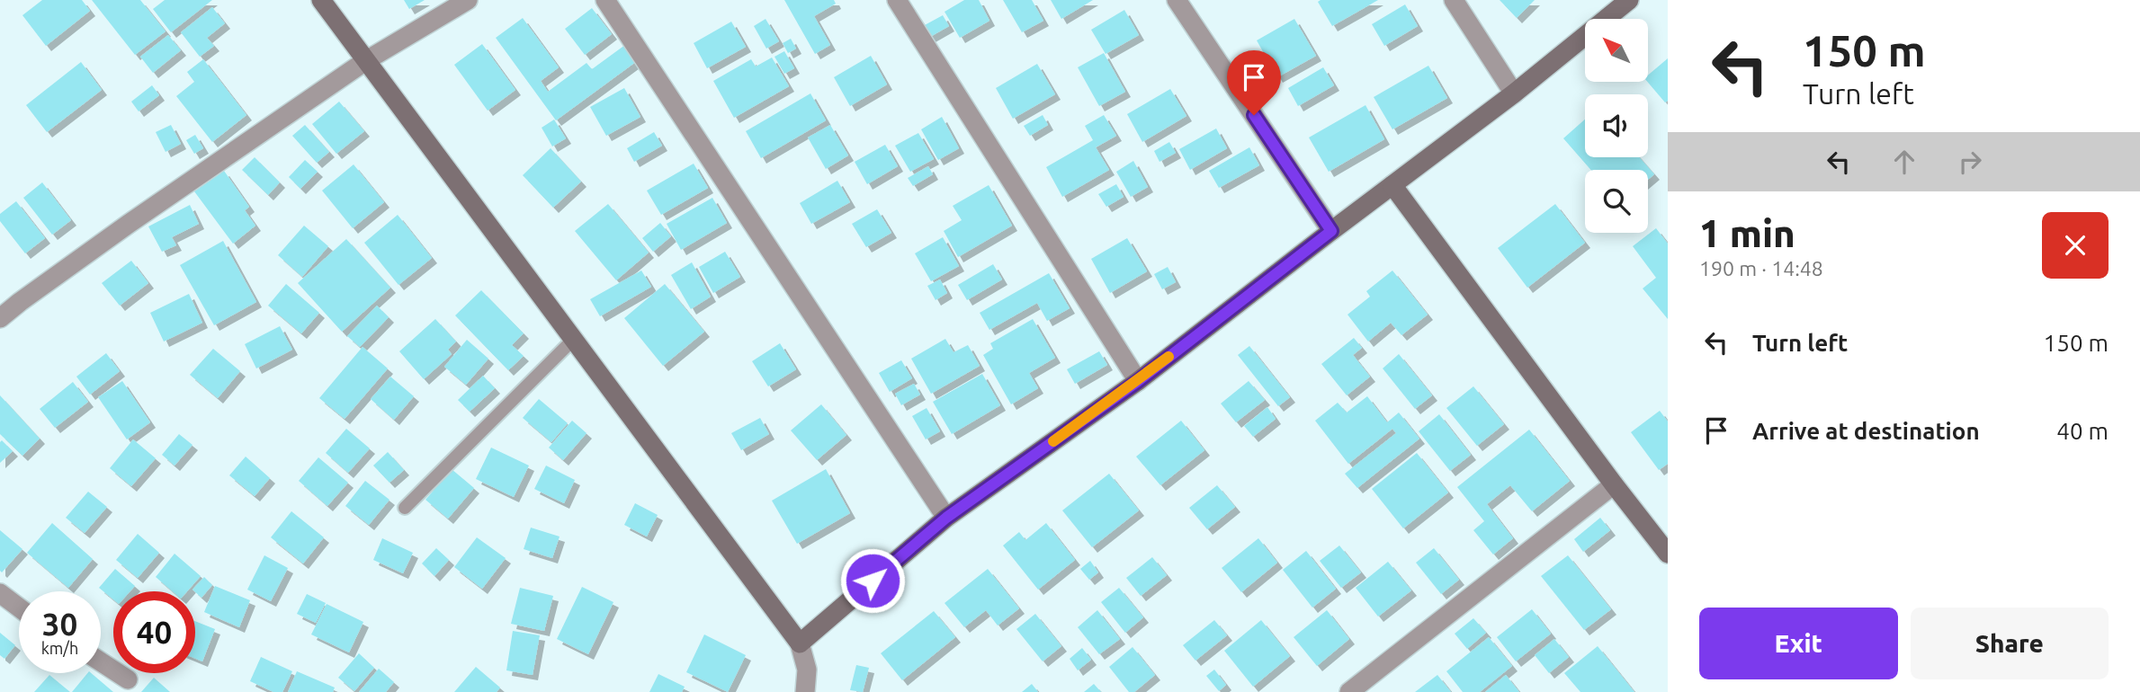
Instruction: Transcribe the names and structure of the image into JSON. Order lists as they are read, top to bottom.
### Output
{
  "north": "top left",
  "page": {
    "turn": ["150 m", "Turn left"],
    "heading": ["1 min", "190 m · 14:48"],
    "list": [
      {
        "name": "Turn left",
        "value": "150 m"
      },
      {
        "name": "Arrive at destination",
        "value": "40 m"
      }
    ],
    "speed": "30 km/h",
    "limit": "40",
    "buttons": ["Exit", "Share"]
  }
}
